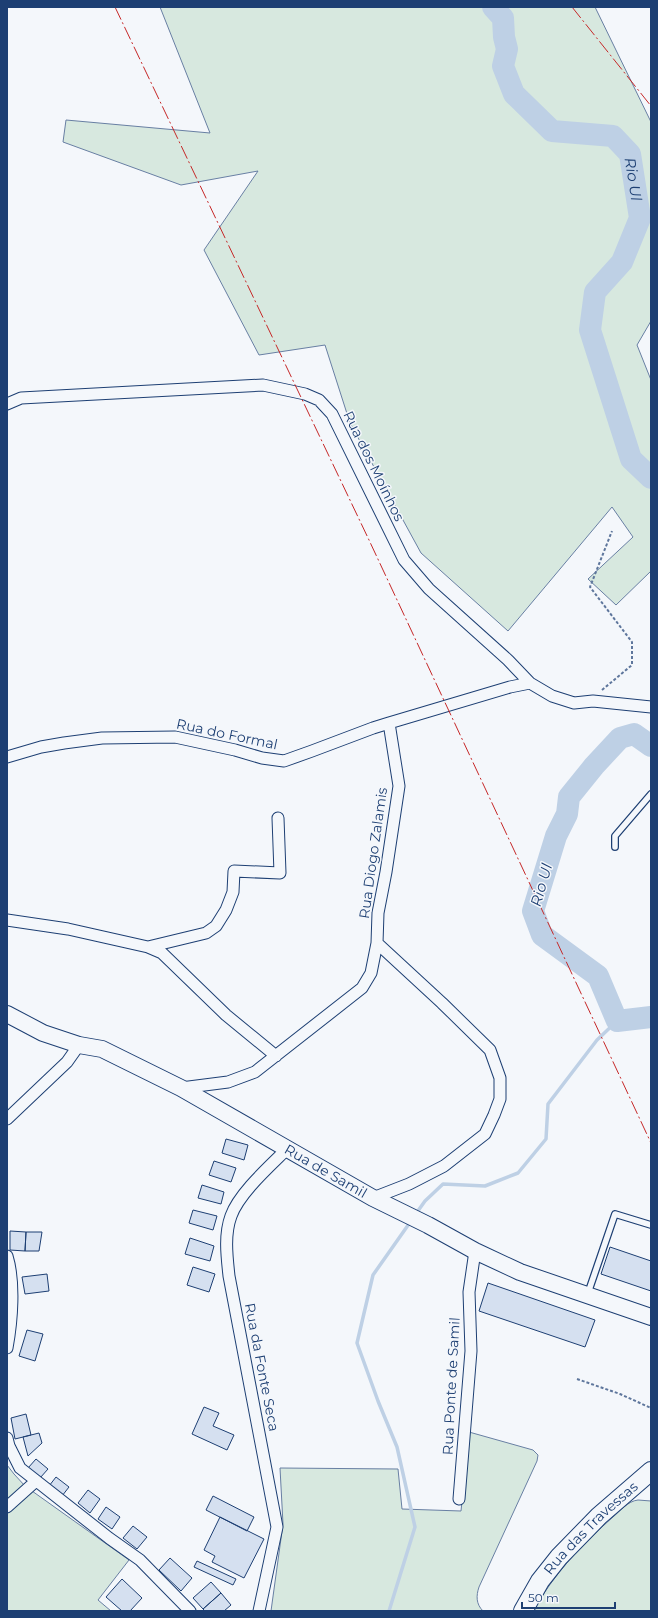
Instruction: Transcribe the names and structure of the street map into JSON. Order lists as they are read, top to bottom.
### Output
{
  "streets": {
    "main road": ["Rua das Travessas"],
    "street": [
      "Rua dos Moínhos",
      "Rua do Formal",
      "Rua Diogo Zalamis",
      "Rua de Samil",
      "Rua da Fonte Seca",
      "Rua Ponte de Samil"
    ]
  },
  "crossings": [
    ["Rua do Formal", "Rua Diogo Zalamis"],
    ["Rua Diogo Zalamis", "Rua de Samil"],
    ["Rua de Samil", "Rua da Fonte Seca"],
    ["Rua de Samil", "Rua Ponte de Samil"]
  ],
  "water": ["Rio Ul"],
  "scale_bar": "50 m"
}
